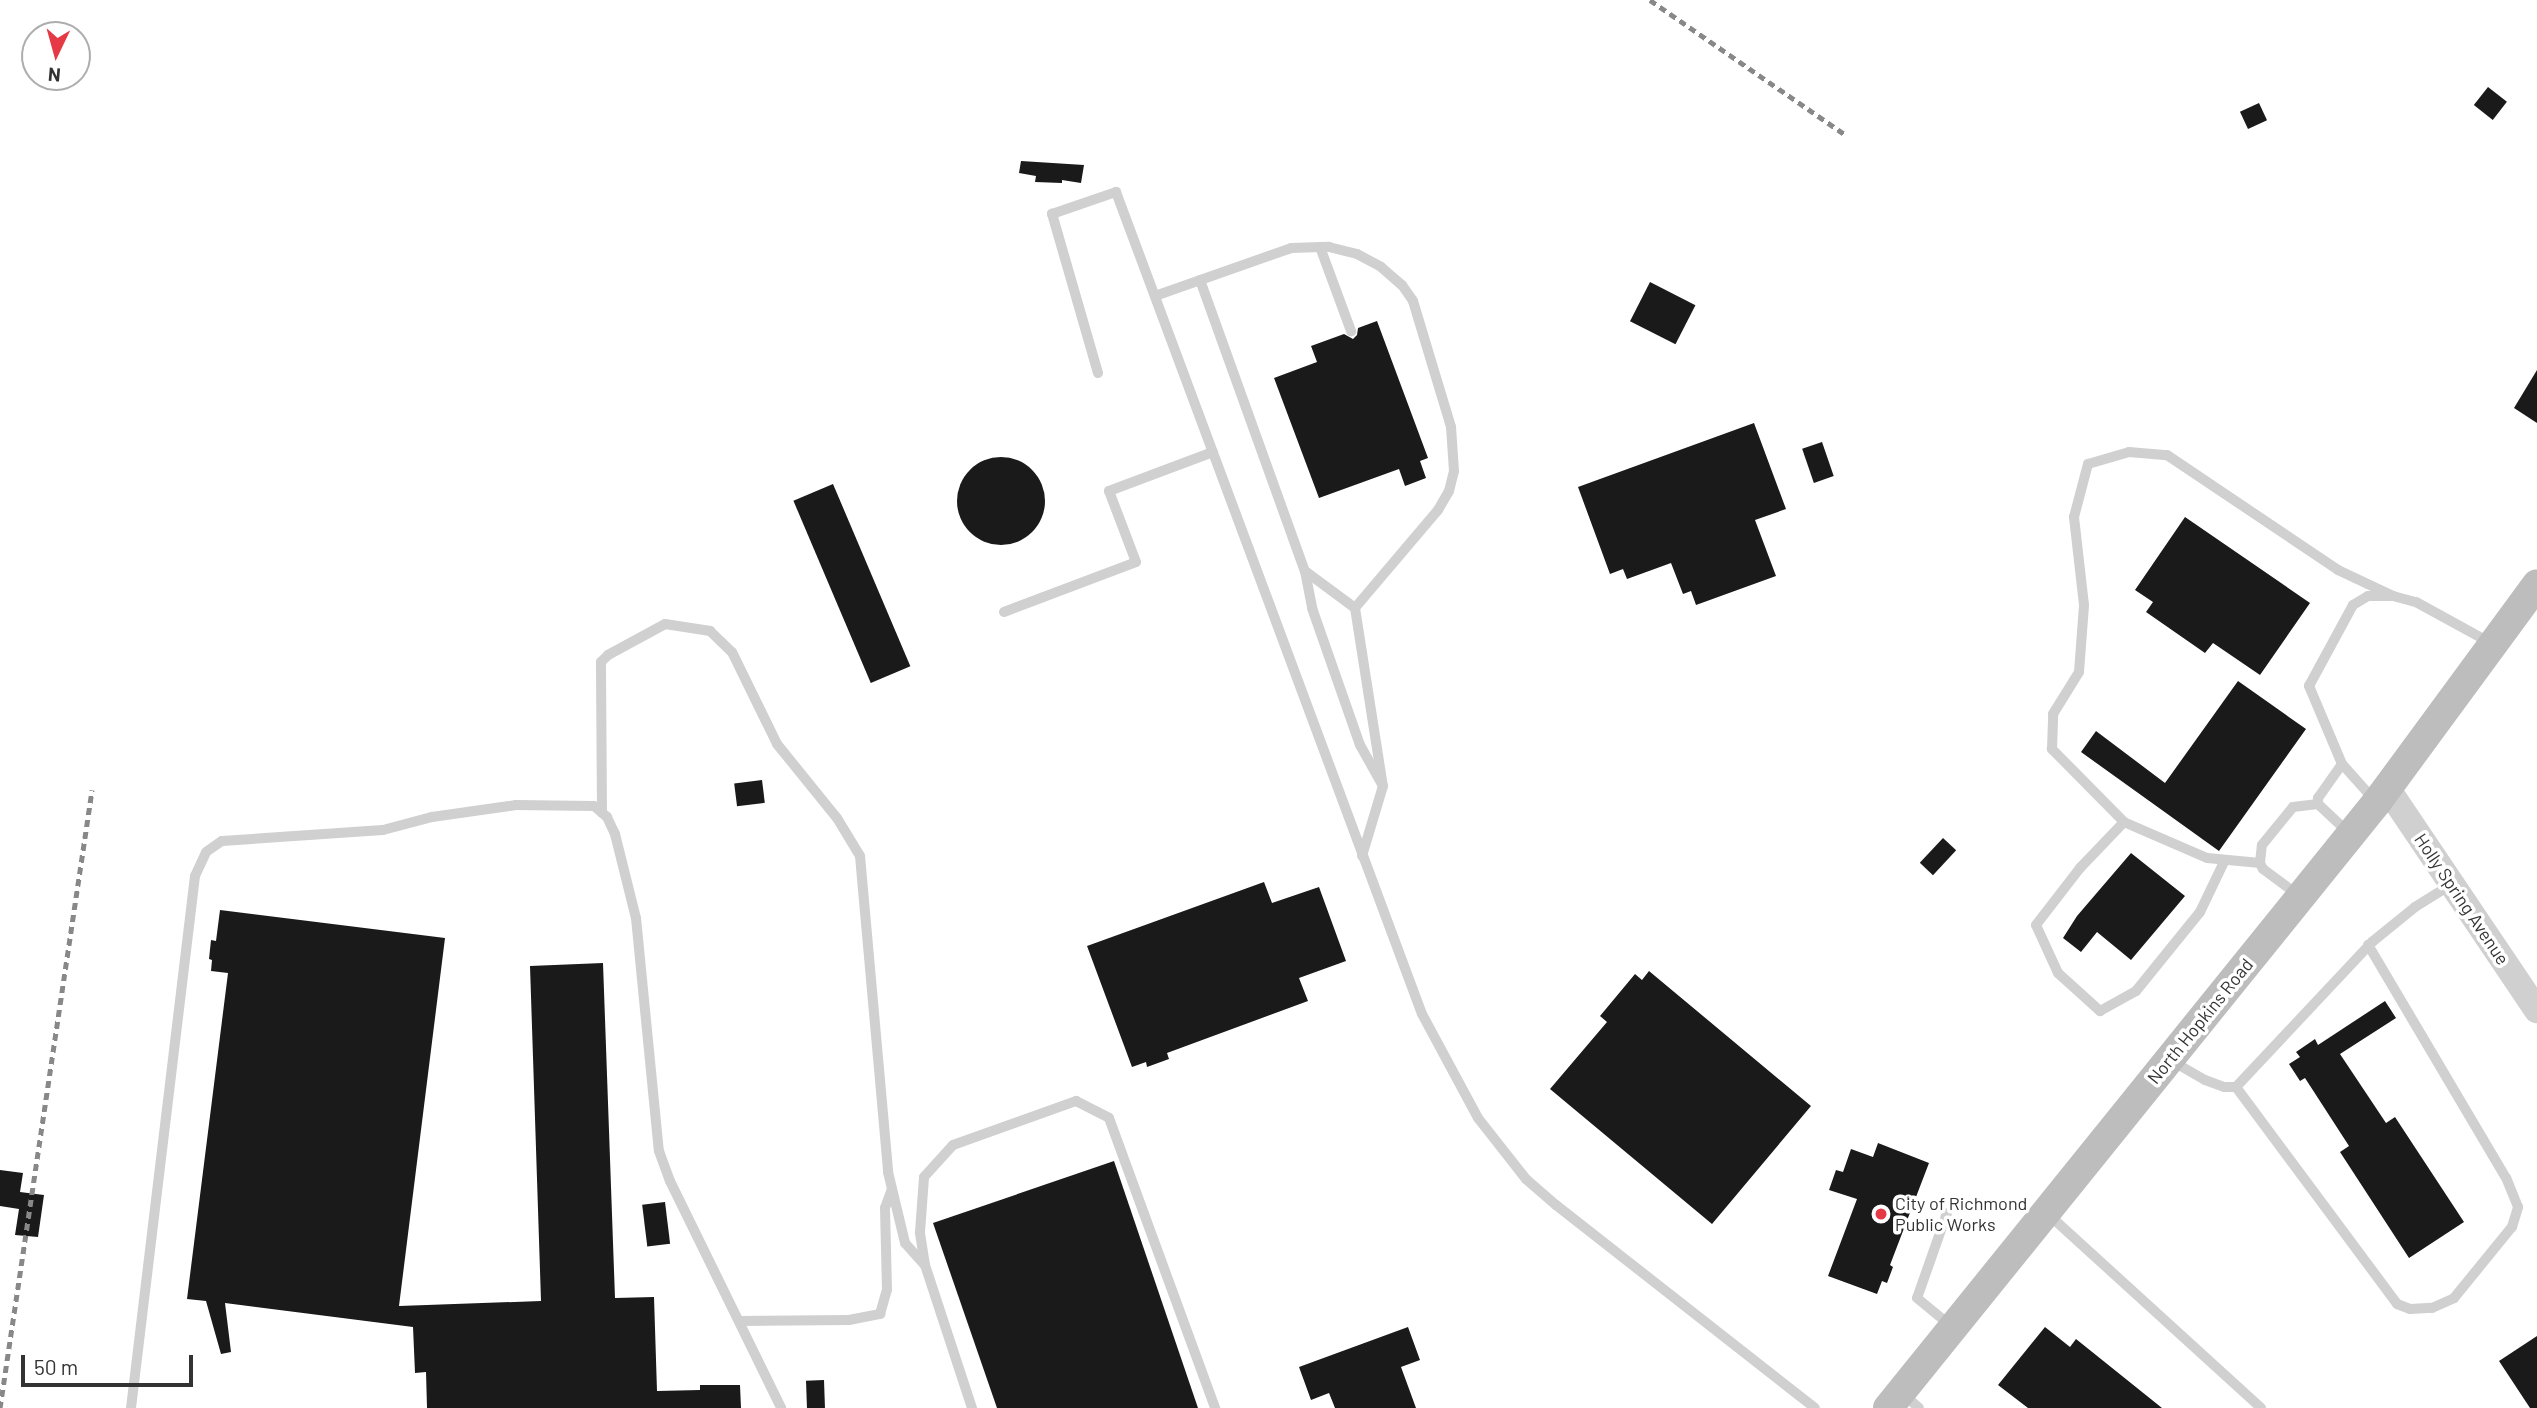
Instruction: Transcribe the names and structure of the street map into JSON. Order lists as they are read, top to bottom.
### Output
{
  "streets": {
    "main road": ["North Hopkins Road"],
    "street": ["Holly Spring Avenue"]
  },
  "crossings": [
    ["Holly Spring Avenue", "North Hopkins Road"]
  ],
  "places": ["City of Richmond Public Works"],
  "scale_bar": "50 m",
  "north": "bottom"
}
